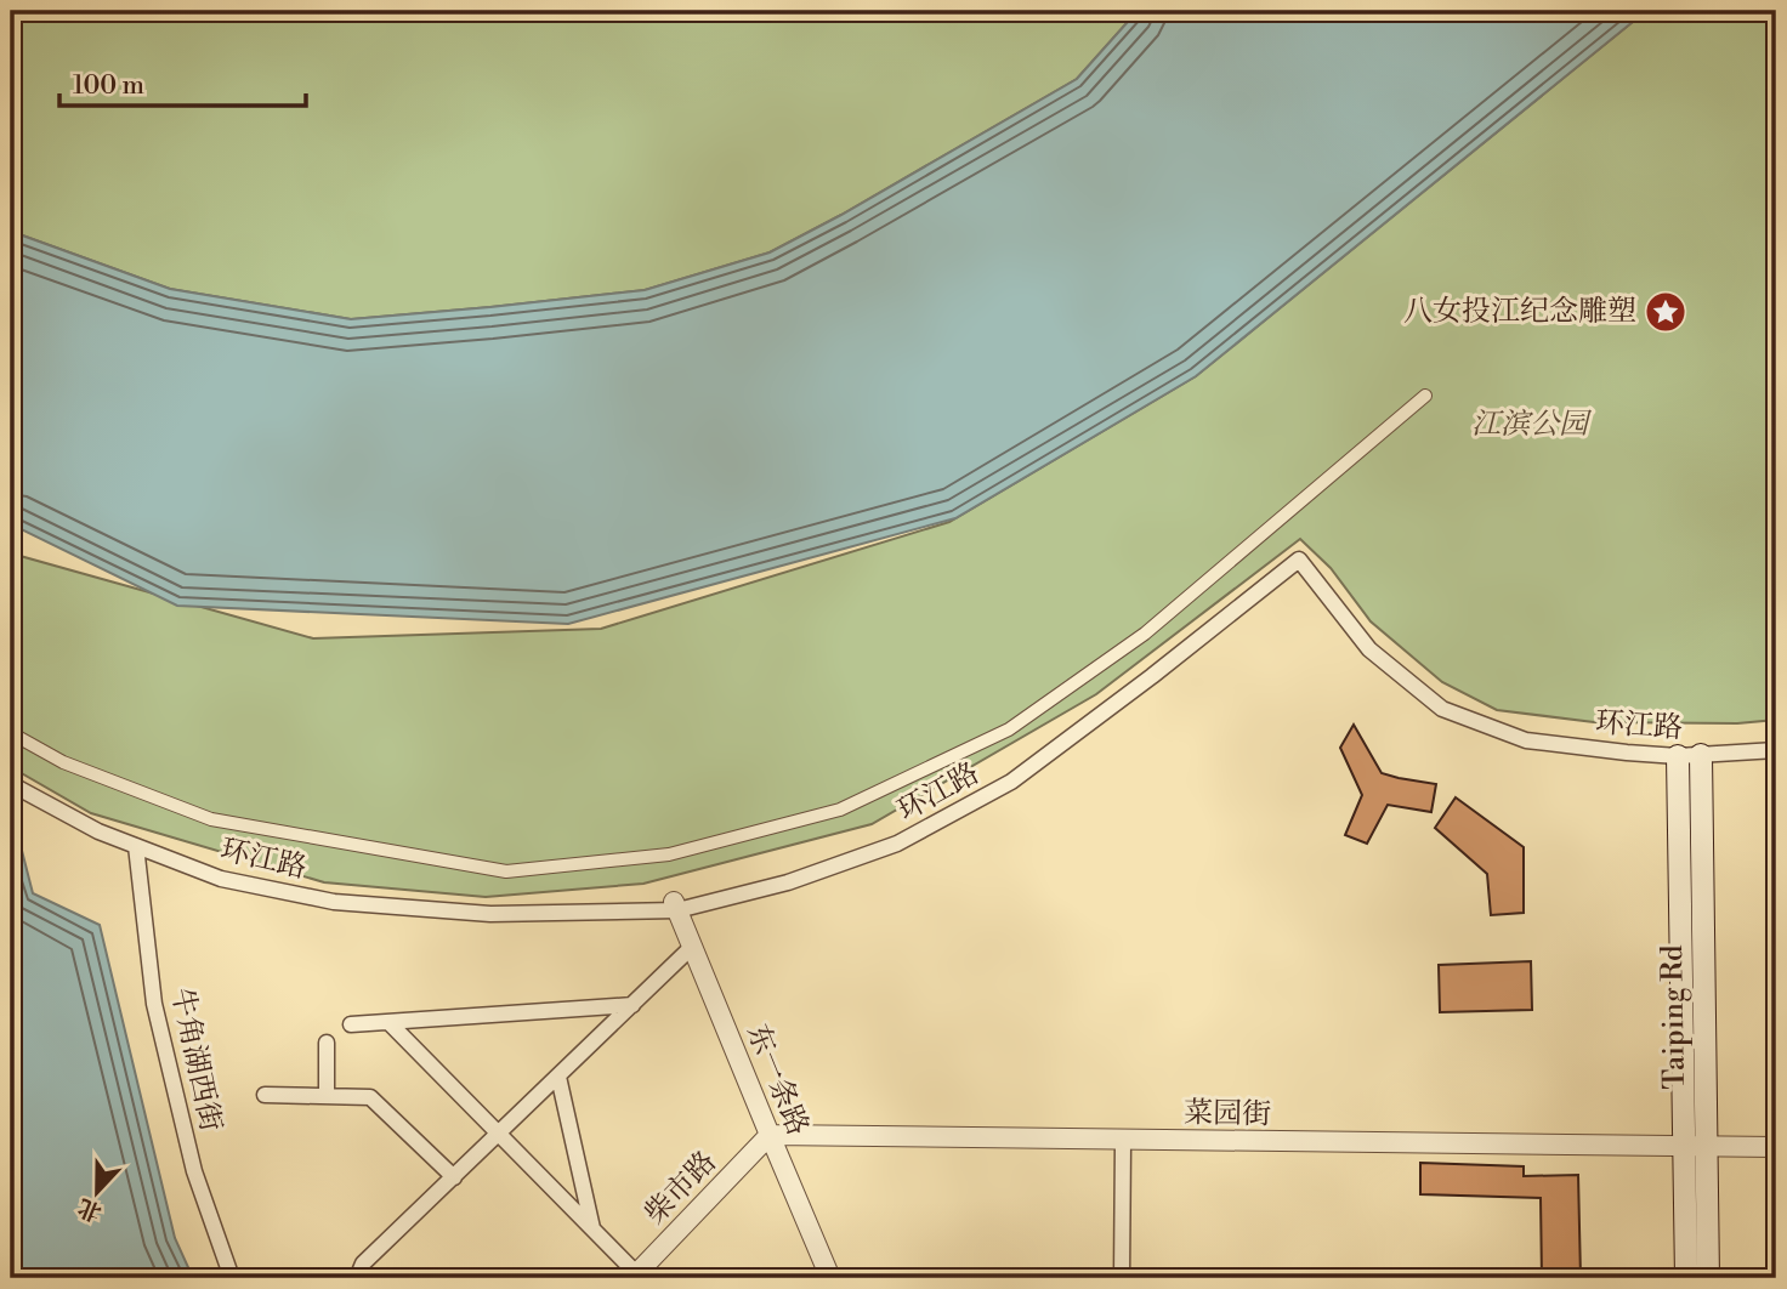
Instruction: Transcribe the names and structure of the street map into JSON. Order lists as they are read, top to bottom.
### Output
{
  "streets": {
    "main road": ["Taiping Rd"],
    "street": [
      "环江路",
      "牛角湖西街",
      "东一条路",
      "菜园街",
      "柴市路"
    ]
  },
  "crossings": [
    ["环江路", "Taiping Rd"],
    ["环江路", "牛角湖西街"],
    ["环江路", "东一条路"],
    ["Taiping Rd", "菜园街"],
    ["东一条路", "菜园街"],
    ["东一条路", "柴市路"],
    ["菜园街", "柴市路"]
  ],
  "parks": ["江滨公园"],
  "places": {
    "place": ["八女投江纪念雕塑"]
  },
  "scale_bar": "100 m",
  "north": "bottom"
}
